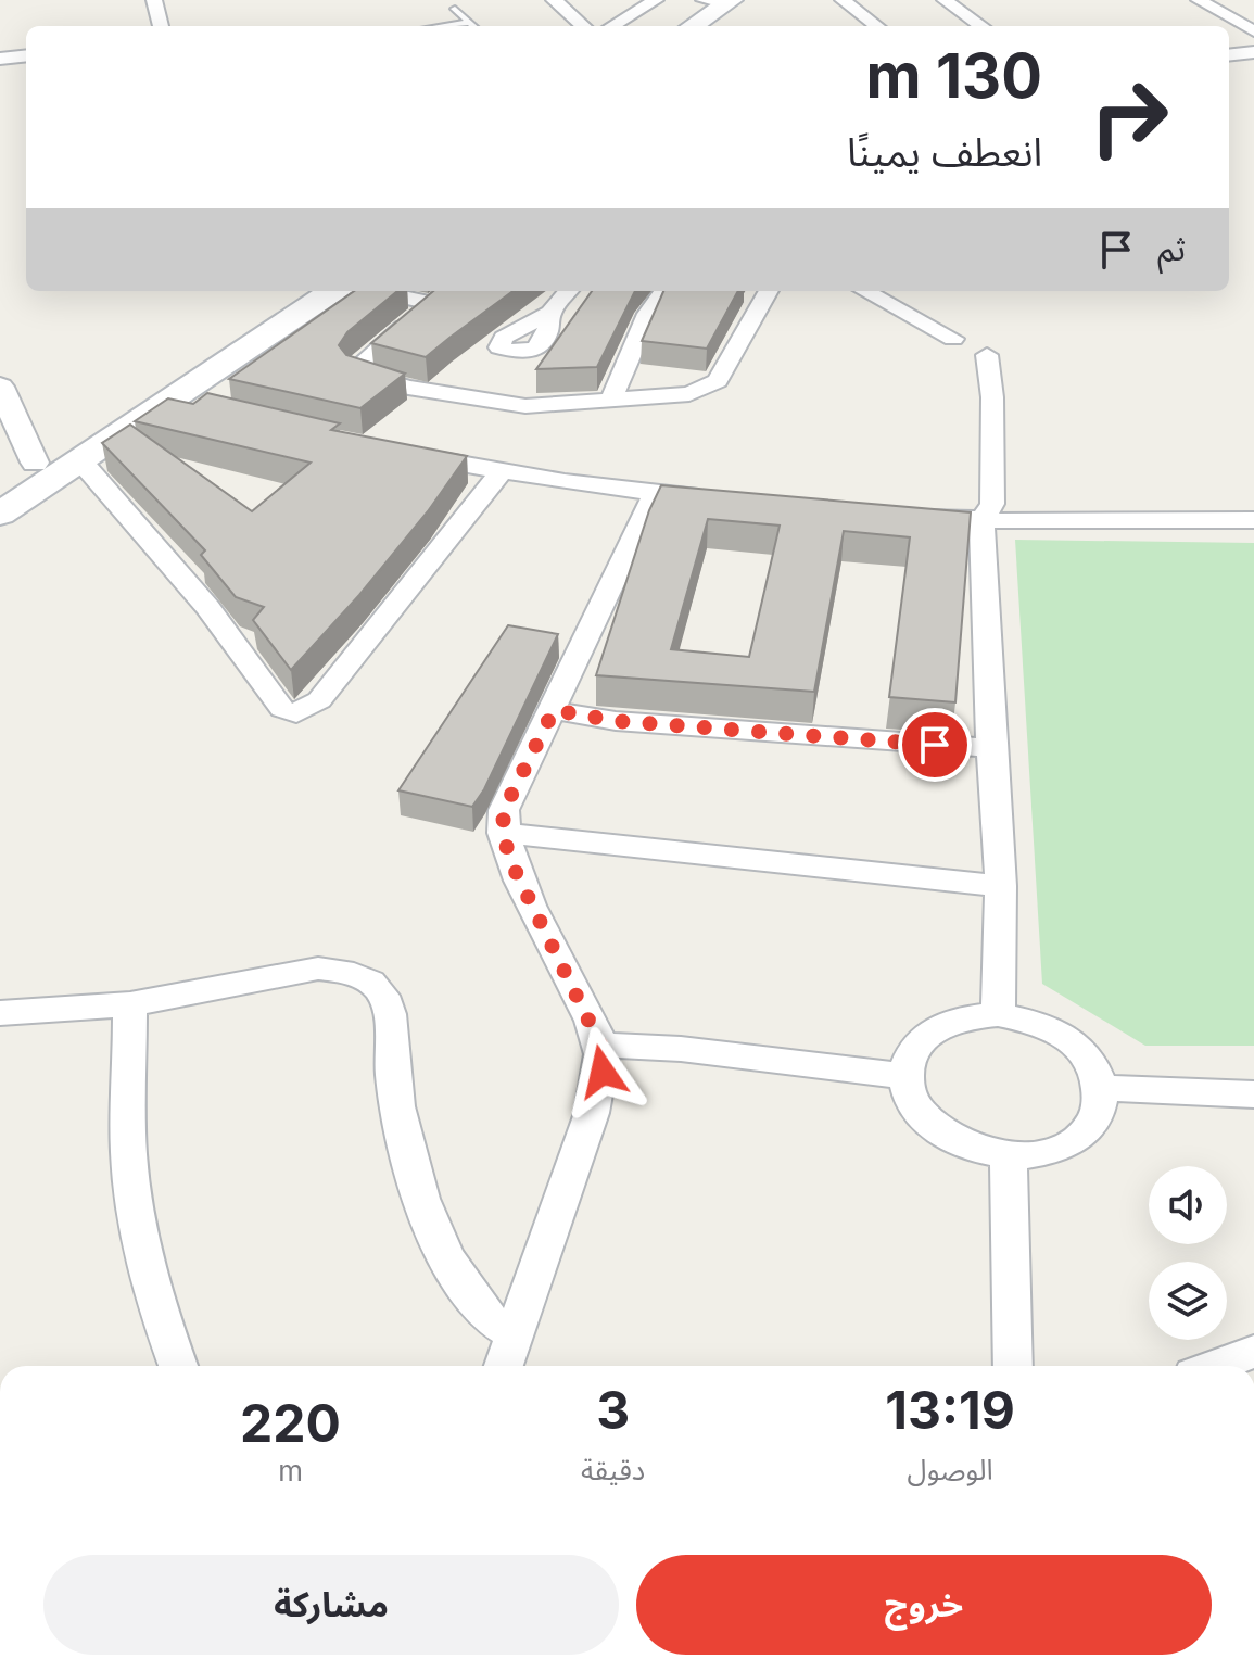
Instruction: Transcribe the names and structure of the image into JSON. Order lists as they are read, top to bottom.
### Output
{
  "page": {
    "turn": ["130 m", "انعطف يمينًا"],
    "then": "ثم",
    "eta": [
      "13:19",
      "الوصول",
      "3",
      "دقيقة",
      "220",
      "m"
    ],
    "buttons": ["خروج", "مشاركة"]
  }
}
